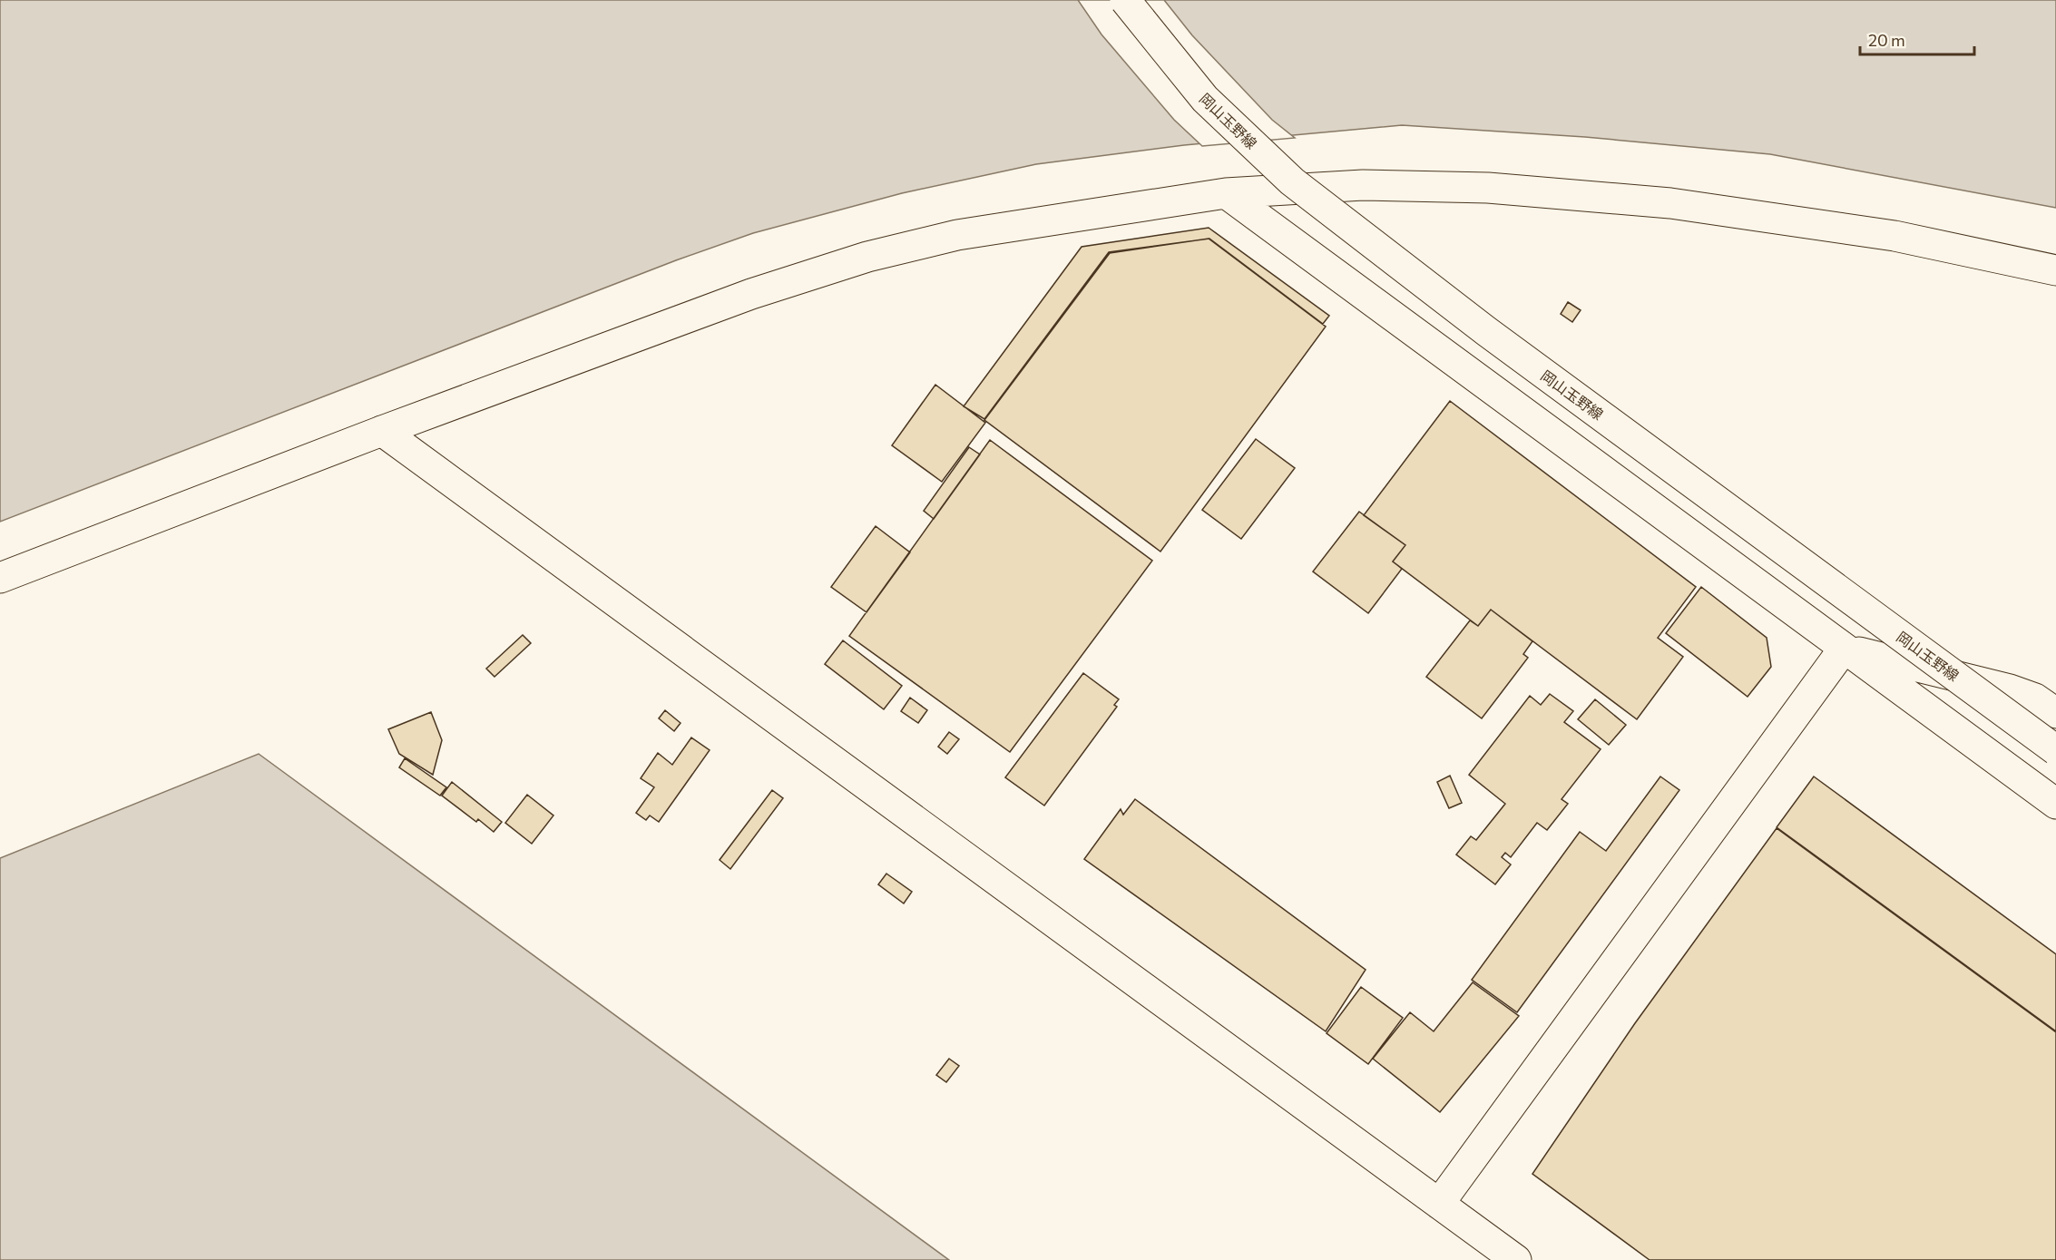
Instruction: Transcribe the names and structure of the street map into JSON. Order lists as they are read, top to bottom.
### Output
{
  "streets": {
    "street": ["岡山玉野線"]
  },
  "scale_bar": "20 m"
}
